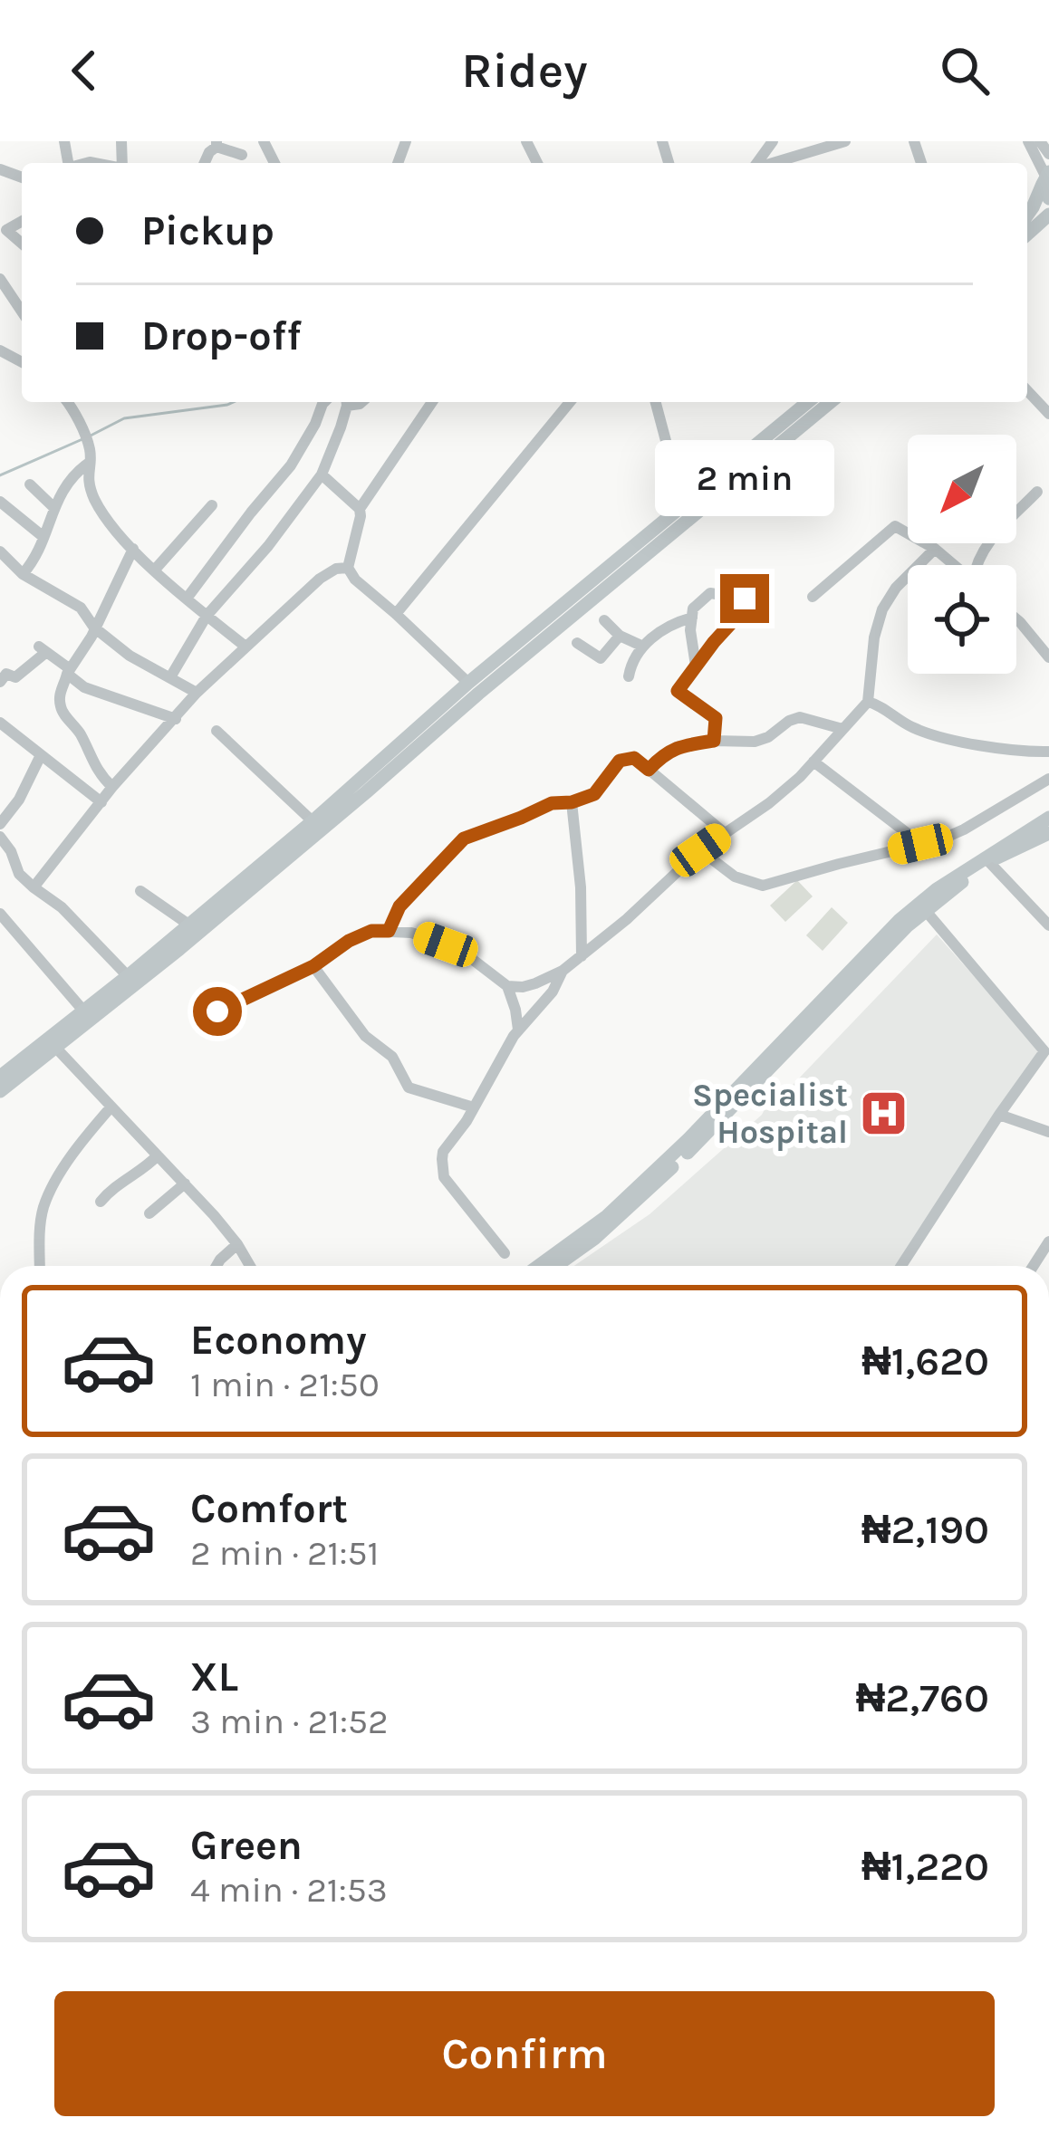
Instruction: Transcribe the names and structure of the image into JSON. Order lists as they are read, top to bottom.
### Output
{
  "places": {
    "hospital": ["Specialist Hospital"]
  },
  "north": "bottom left",
  "page": {
    "header": "Ridey",
    "banner": ["Pickup", "Drop-off"],
    "bubble": "2 min",
    "list": [
      {
        "name": "Economy",
        "note": "1 min · 21:50",
        "value": "₦1,620"
      },
      {
        "name": "Comfort",
        "note": "2 min · 21:51",
        "value": "₦2,190"
      },
      {
        "name": "XL",
        "note": "3 min · 21:52",
        "value": "₦2,760"
      },
      {
        "name": "Green",
        "note": "4 min · 21:53",
        "value": "₦1,220"
      }
    ],
    "buttons": "Confirm"
  }
}
